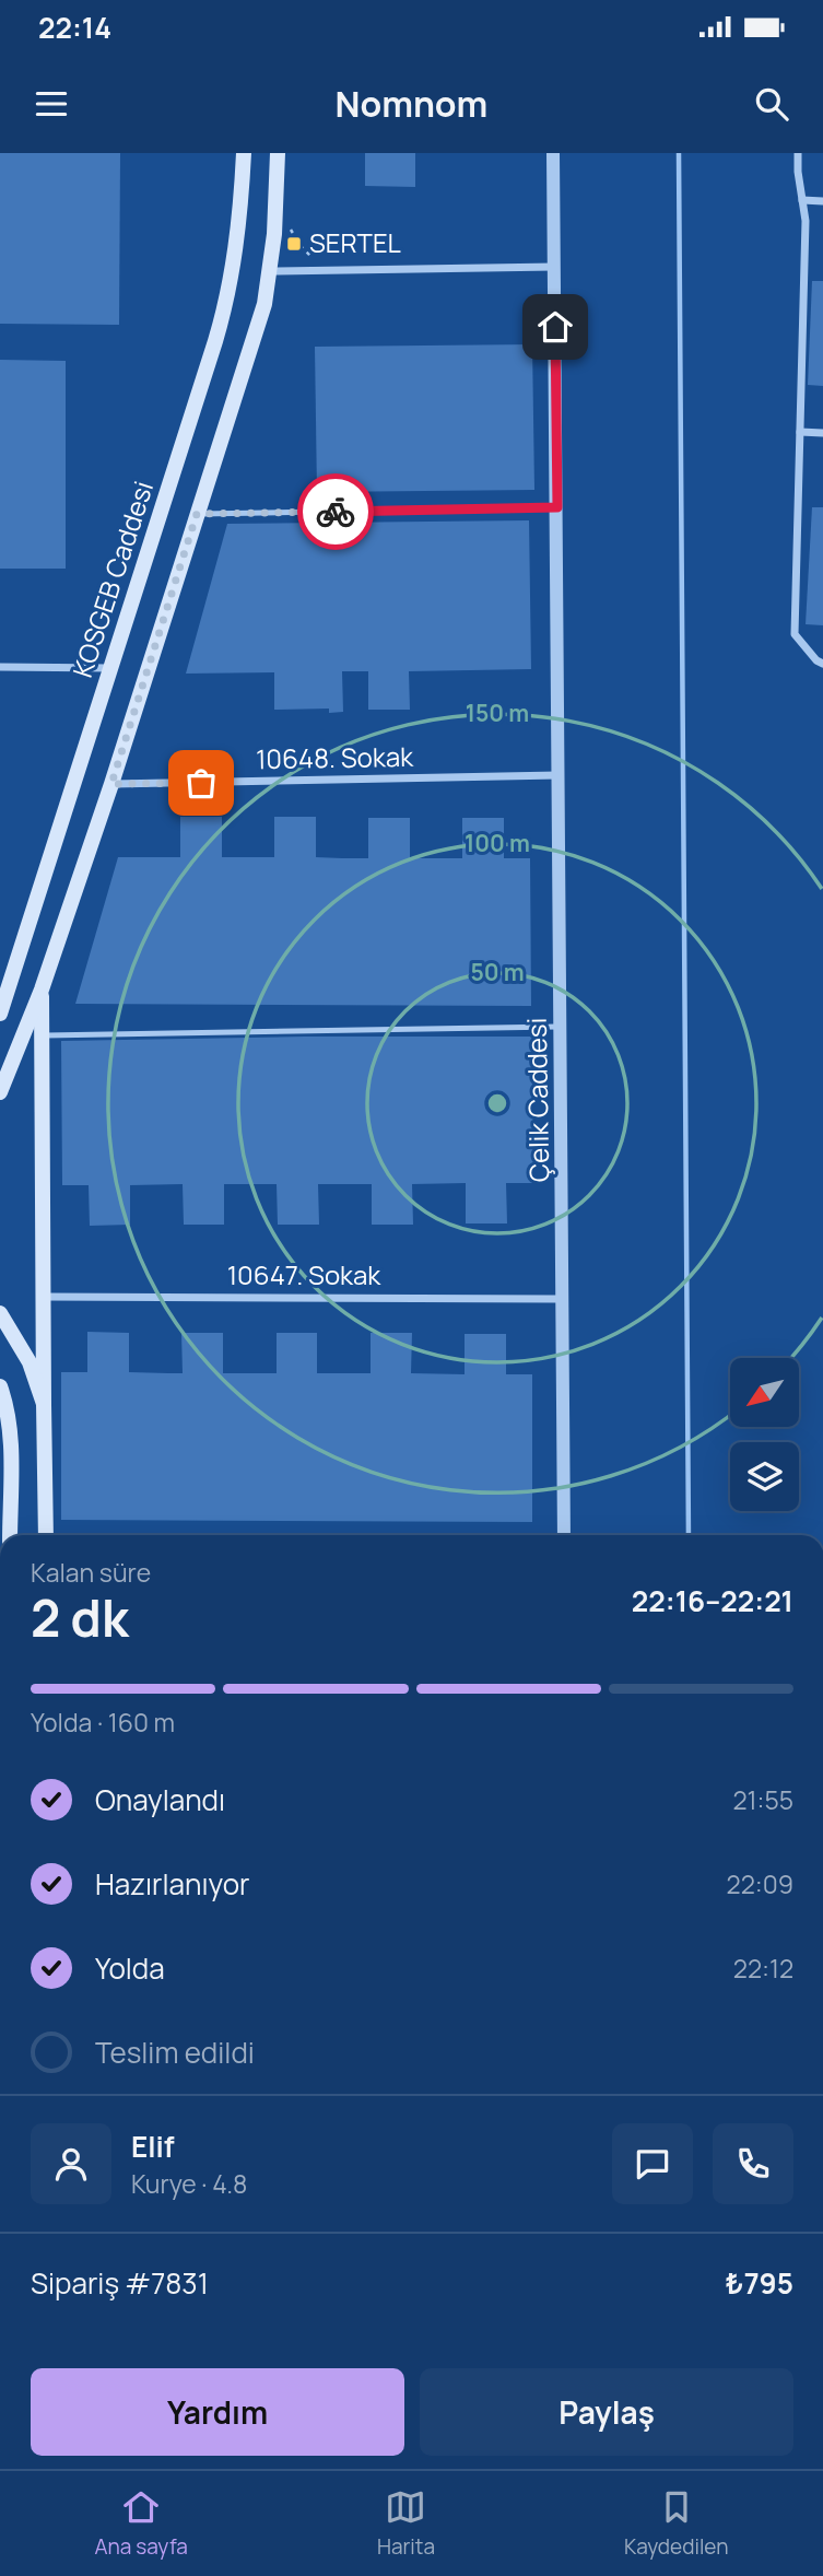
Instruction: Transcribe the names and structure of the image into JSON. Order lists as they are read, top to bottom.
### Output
{
  "streets": {
    "main road": ["KOSGEB Caddesi"],
    "street": ["10648. Sokak", "Çelik Caddesi", "10647. Sokak"]
  },
  "crossings": [
    ["10648. Sokak", "Çelik Caddesi"],
    ["Çelik Caddesi", "10647. Sokak"]
  ],
  "places": {
    "transit": ["SERTEL"]
  },
  "north": "bottom left",
  "page": {
    "status": "22:14",
    "header": "Nomnom",
    "heading": ["2 dk", "Kalan süre", "22:16–22:21"],
    "panel": [
      "Elif",
      "Kurye · 4.8",
      "Sipariş #7831",
      "₺795"
    ],
    "bar": "Yolda · 160 m",
    "list": [
      ["Onaylandı", "21:55"],
      ["Hazırlanıyor", "22:09"],
      ["Yolda", "22:12"],
      "Teslim edildi"
    ],
    "buttons": ["Yardım", "Paylaş"],
    "tabs": ["Ana sayfa", "Harita", "Kaydedilen"]
  },
  "rings": ["150 m", "100 m", "50 m"]
}
